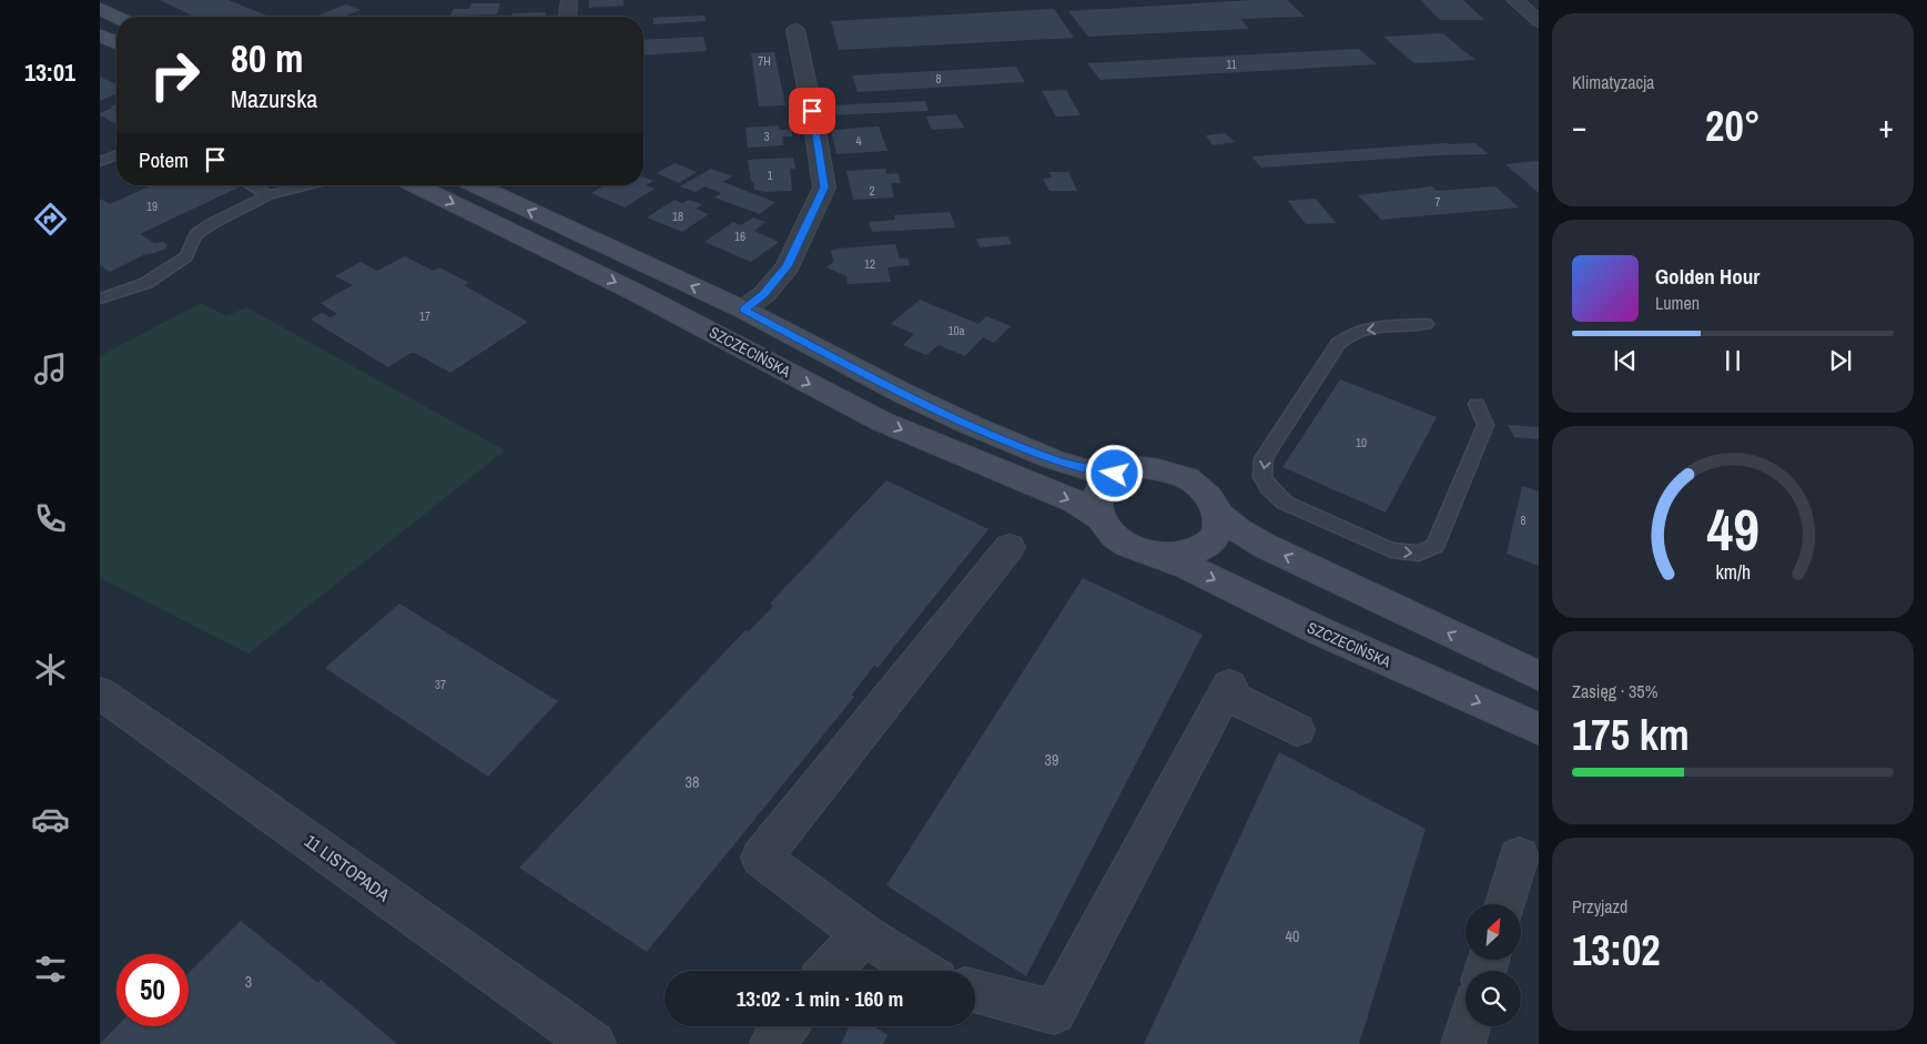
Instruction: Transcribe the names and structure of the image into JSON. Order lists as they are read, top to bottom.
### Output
{
  "streets": {
    "main road": ["SZCZECIŃSKA"],
    "street": ["11 LISTOPADA"]
  },
  "house_numbers": [
    "7H",
    "11",
    "8",
    "3",
    "4",
    "1",
    "2",
    "7",
    "19",
    "18",
    "16",
    "12",
    "17",
    "10a",
    "10",
    "8",
    "37",
    "39",
    "38",
    "40",
    "3"
  ],
  "north": "top right",
  "page": {
    "tabs": "13:01",
    "tile": [
      "Klimatyzacja",
      ["Zasięg · 35%", "175 km"],
      ["Przyjazd", "13:02"]
    ],
    "turn": ["80 m", "Mazurska"],
    "heat": ["−", "20°", "+"],
    "then": "Potem",
    "song": ["Golden Hour", "Lumen"],
    "limit": "50",
    "trip": "13:02 · 1 min · 160 m",
    "gauge": ["49", "km/h"]
  }
}
